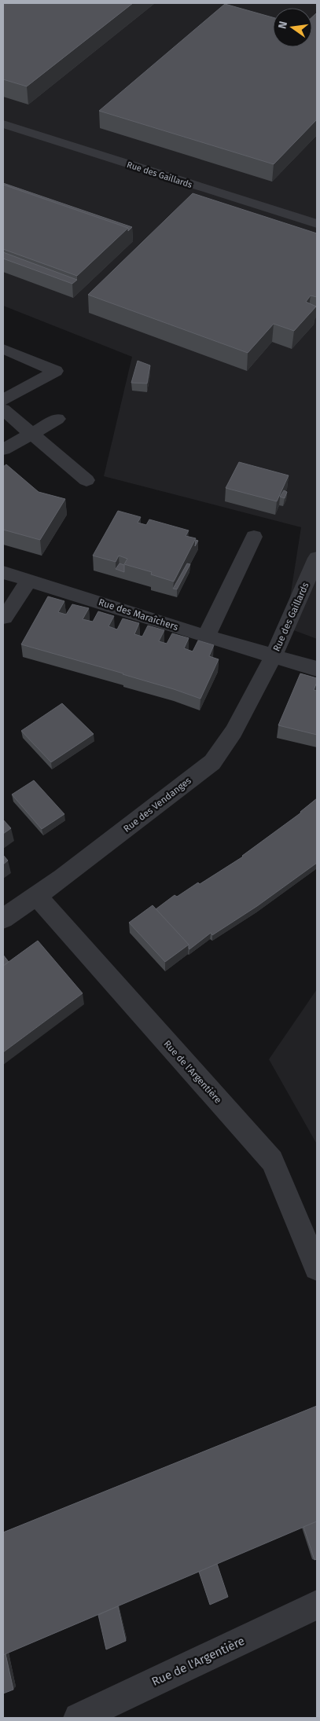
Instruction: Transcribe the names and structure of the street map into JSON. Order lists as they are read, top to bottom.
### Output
{
  "streets": {
    "street": [
      "Rue des Gaillards",
      "Rue des Maraîchers",
      "Rue des Vendanges",
      "Rue de l'Argentière"
    ]
  },
  "crossings": [
    ["Rue des Gaillards", "Rue des Maraîchers"],
    ["Rue des Gaillards", "Rue des Vendanges"],
    ["Rue des Maraîchers", "Rue des Vendanges"],
    ["Rue des Vendanges", "Rue de l'Argentière"]
  ],
  "north": "left"
}
